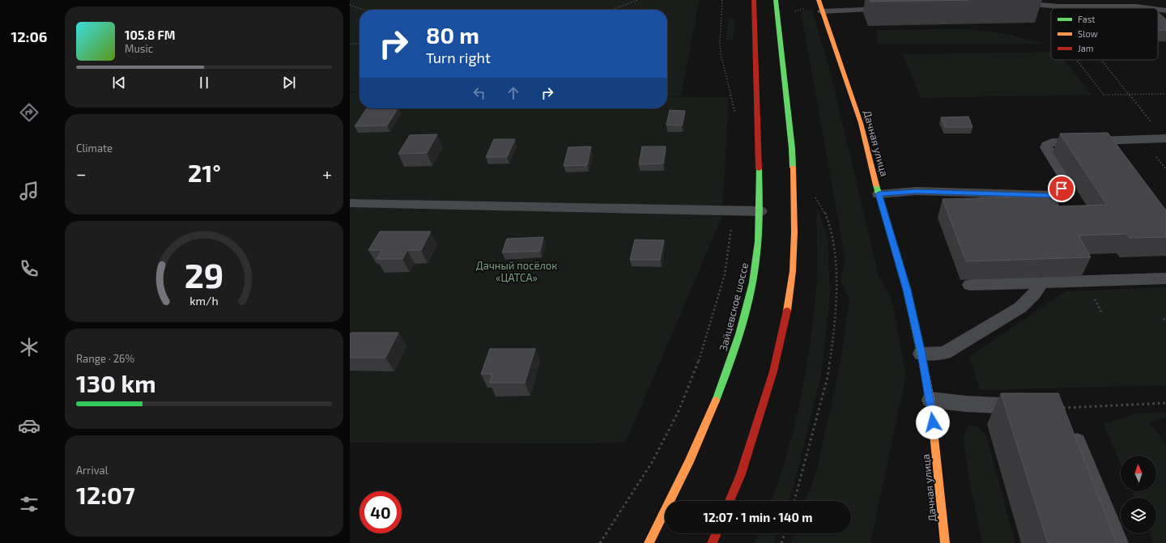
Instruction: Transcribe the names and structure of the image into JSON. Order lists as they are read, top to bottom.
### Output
{
  "streets": {
    "main road": ["Дачная улица", "Зайцевское шоссе"]
  },
  "parks": ["Дачный посёлок «ЦАТСА»"],
  "legend": ["Fast", "Slow", "Jam"],
  "north": "top",
  "page": {
    "tabs": "12:06",
    "turn": ["80 m", "Turn right"],
    "song": ["105.8 FM", "Music"],
    "tile": [
      "Climate",
      ["Range · 26%", "130 km"],
      ["Arrival", "12:07"]
    ],
    "heat": ["−", "21°", "+"],
    "limit": "40",
    "trip": "12:07 · 1 min · 140 m",
    "gauge": ["29", "km/h"]
  }
}
